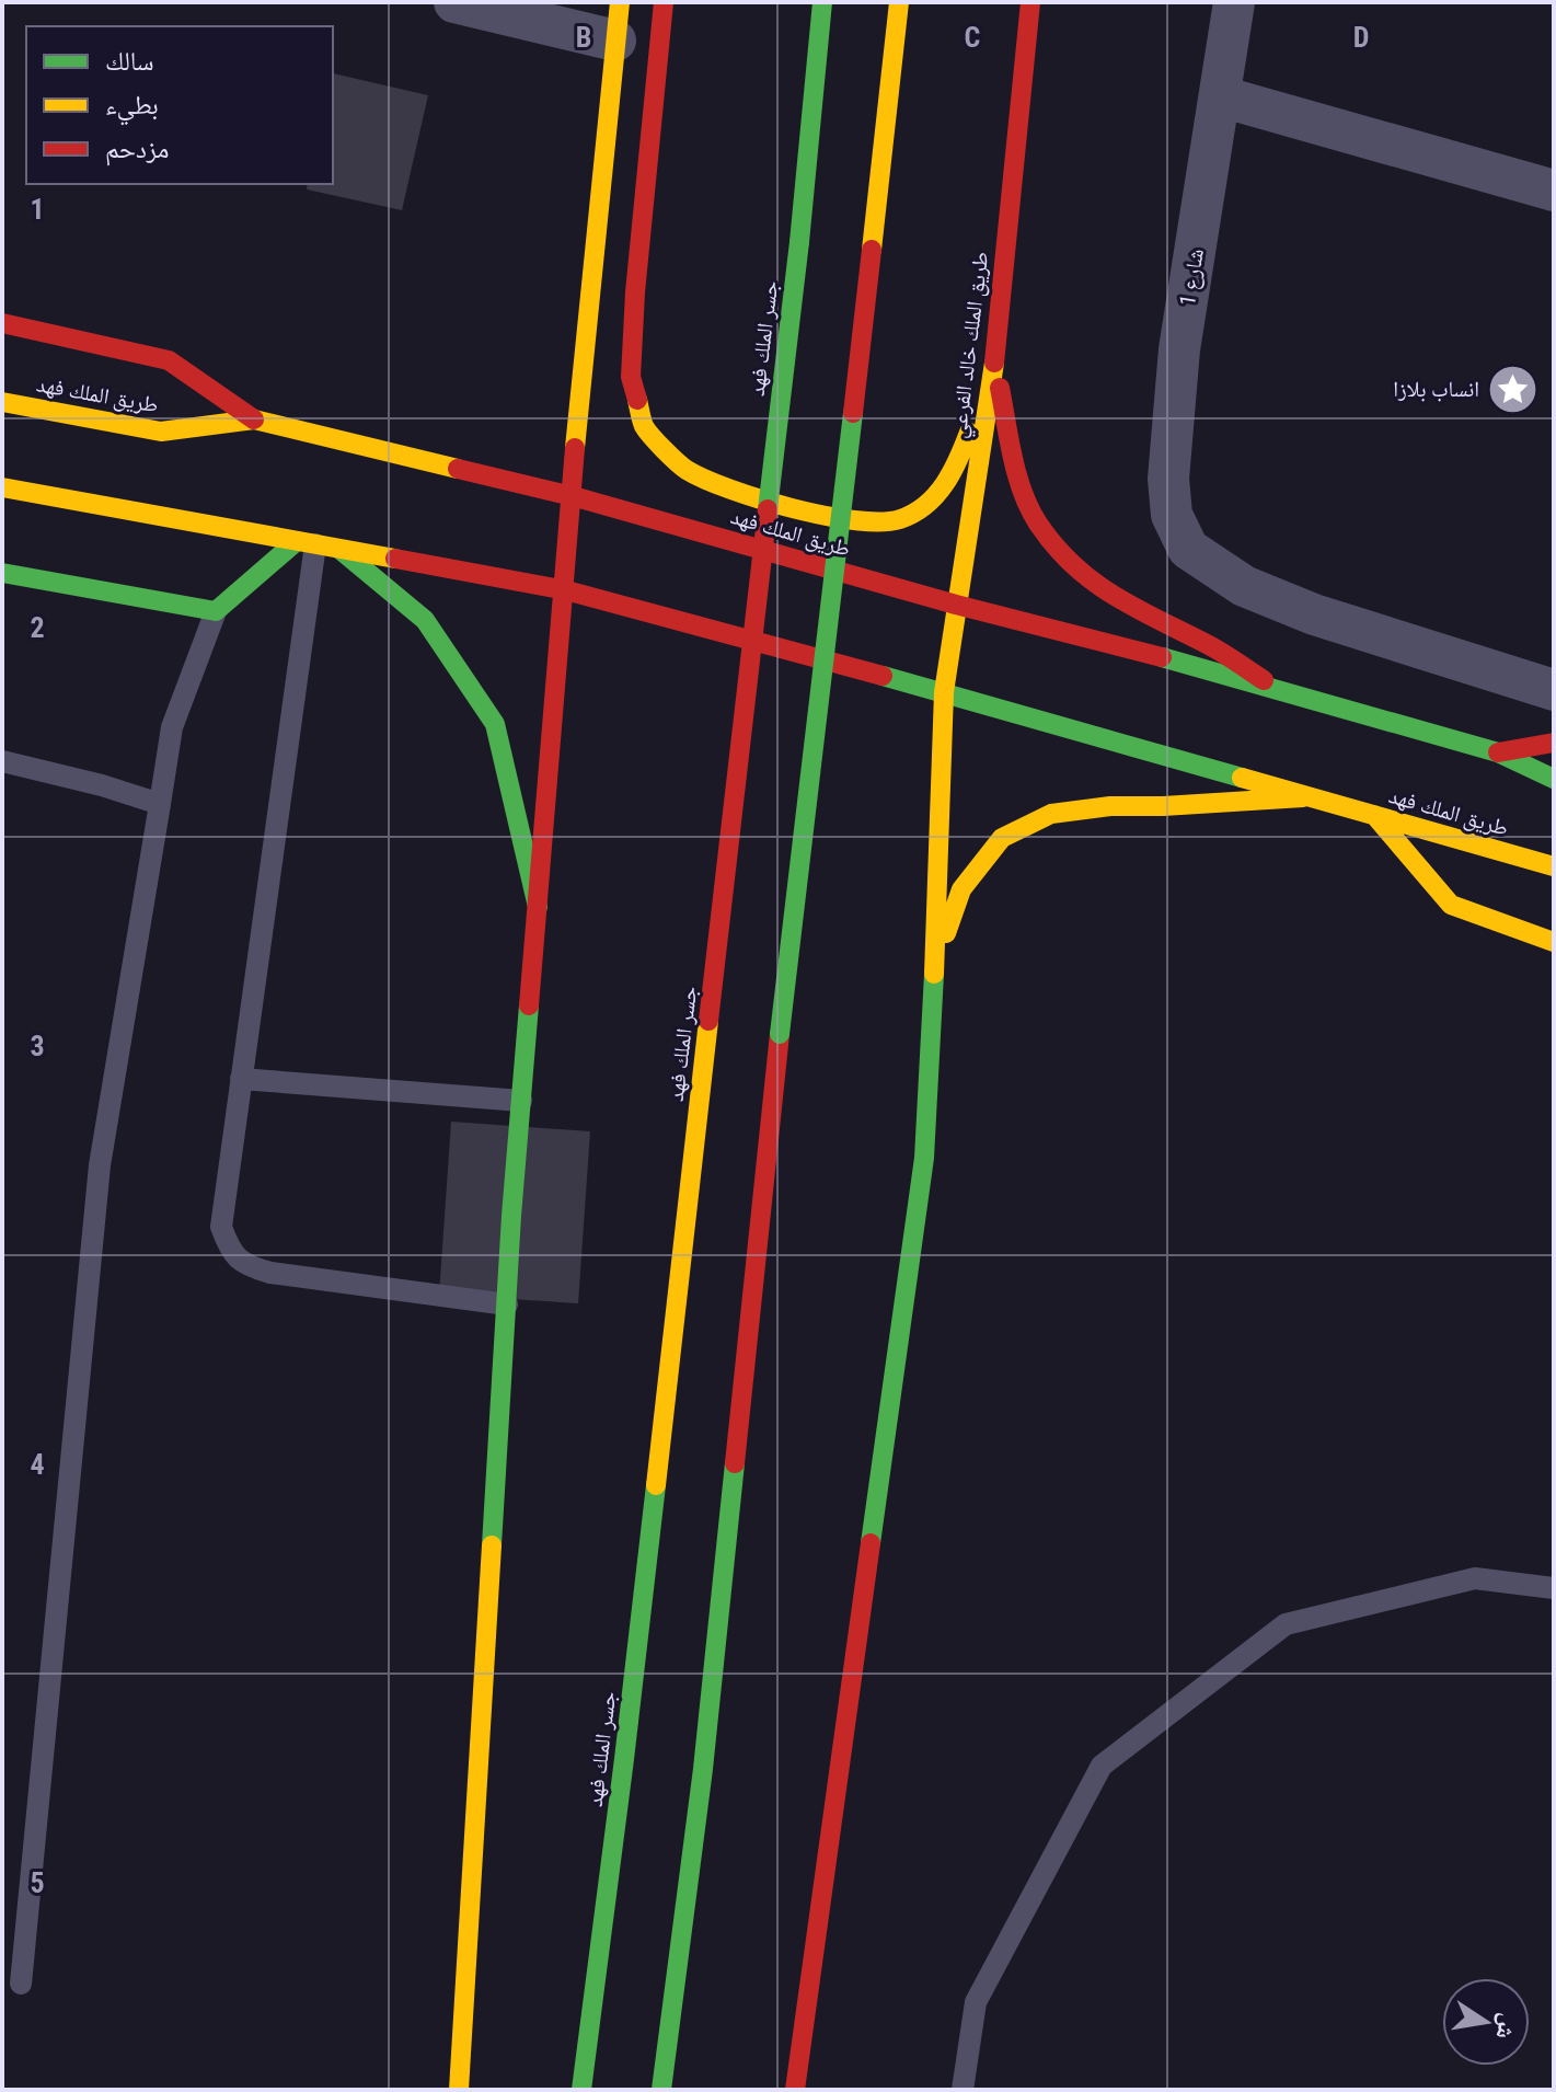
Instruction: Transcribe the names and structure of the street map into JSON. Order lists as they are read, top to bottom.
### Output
{
  "streets": {
    "main road": ["جسر الملك فهد", "طريق الملك خالد الفرعي", "طريق الملك فهد"],
    "street": ["شارع 1"]
  },
  "crossings": [
    ["طريق الملك خالد الفرعي", "طريق الملك فهد"]
  ],
  "places": {
    "place": ["انساب بلازا"]
  },
  "legend": ["سالك", "بطيء", "مزدحم"],
  "north": "right",
  "grid": {
    "columns": ["B", "C", "D"],
    "rows": [
      "1",
      "2",
      "3",
      "4",
      "5"
    ]
  }
}
